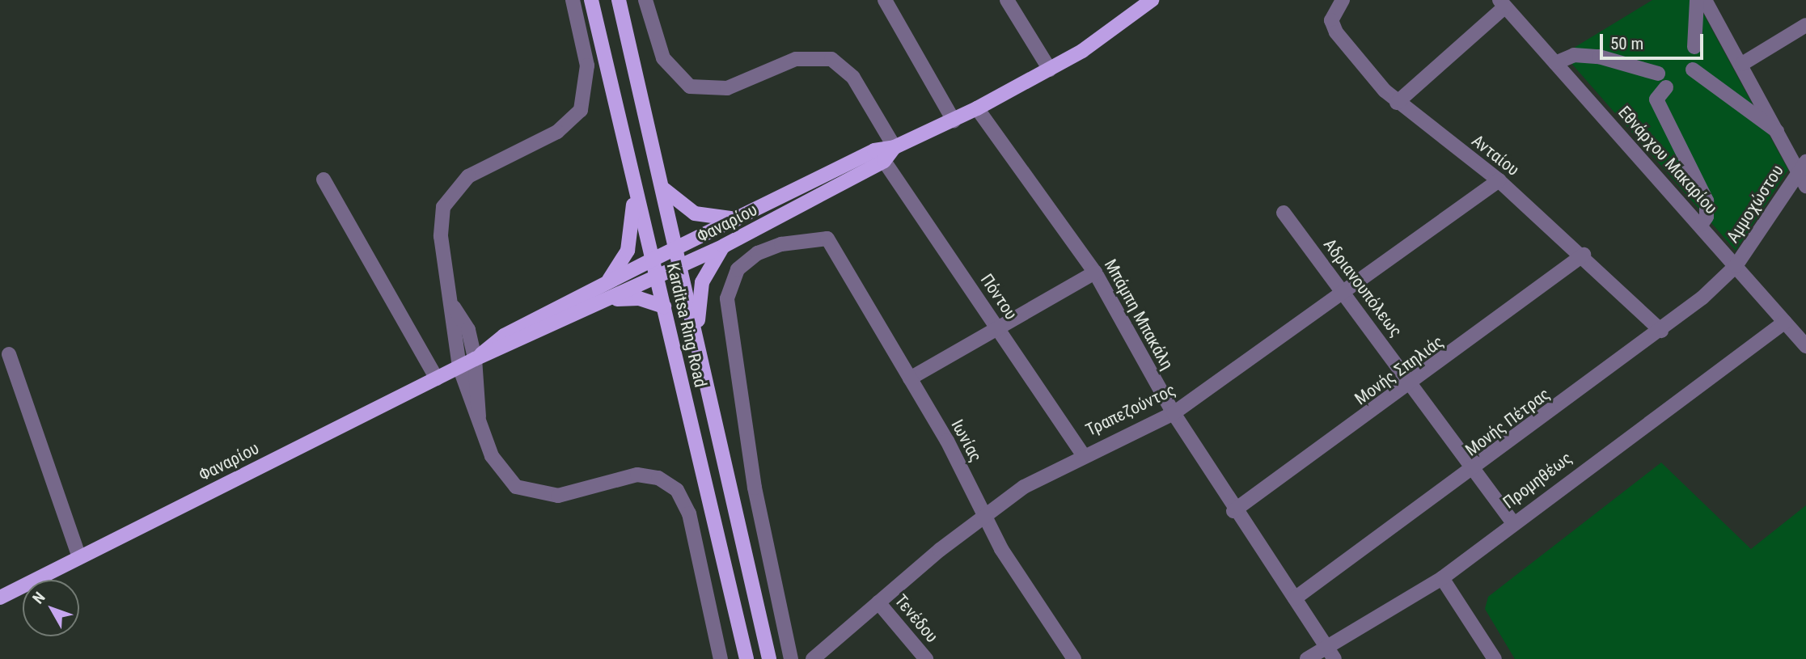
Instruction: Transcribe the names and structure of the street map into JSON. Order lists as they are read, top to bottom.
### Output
{
  "streets": {
    "main road": ["Φαναρίου", "Karditsa Ring Road"],
    "street": [
      "Ανταίου",
      "Εθνάρχου Μακαρίου",
      "Αμμοχώστου",
      "Αδριανουπόλεως",
      "Πόντου",
      "Μπάμπη Μπακάλη",
      "Μονής Σπηλιάς",
      "Τραπεζούντος",
      "Μονής Πέτρας",
      "Ιωνίας",
      "Προμηθέως",
      "Τενέδου"
    ]
  },
  "crossings": [
    ["Ανταίου", "Μονής Σπηλιάς"],
    ["Ανταίου", "Τραπεζούντος"],
    ["Ανταίου", "Μονής Πέτρας"],
    ["Εθνάρχου Μακαρίου", "Αμμοχώστου"],
    ["Εθνάρχου Μακαρίου", "Μονής Πέτρας"],
    ["Εθνάρχου Μακαρίου", "Προμηθέως"],
    ["Αμμοχώστου", "Μονής Πέτρας"],
    ["Φαναρίου", "Πόντου"],
    ["Φαναρίου", "Μπάμπη Μπακάλη"],
    ["Φαναρίου", "Karditsa Ring Road"],
    ["Αδριανουπόλεως", "Μονής Σπηλιάς"],
    ["Αδριανουπόλεως", "Τραπεζούντος"],
    ["Αδριανουπόλεως", "Μονής Πέτρας"],
    ["Αδριανουπόλεως", "Προμηθέως"],
    ["Πόντου", "Τραπεζούντος"],
    ["Μπάμπη Μπακάλη", "Μονής Σπηλιάς"],
    ["Μπάμπη Μπακάλη", "Τραπεζούντος"],
    ["Μπάμπη Μπακάλη", "Μονής Πέτρας"],
    ["Μπάμπη Μπακάλη", "Προμηθέως"],
    ["Τραπεζούντος", "Ιωνίας"],
    ["Τραπεζούντος", "Τενέδου"]
  ],
  "scale_bar": "50 m",
  "north": "top left"
}
